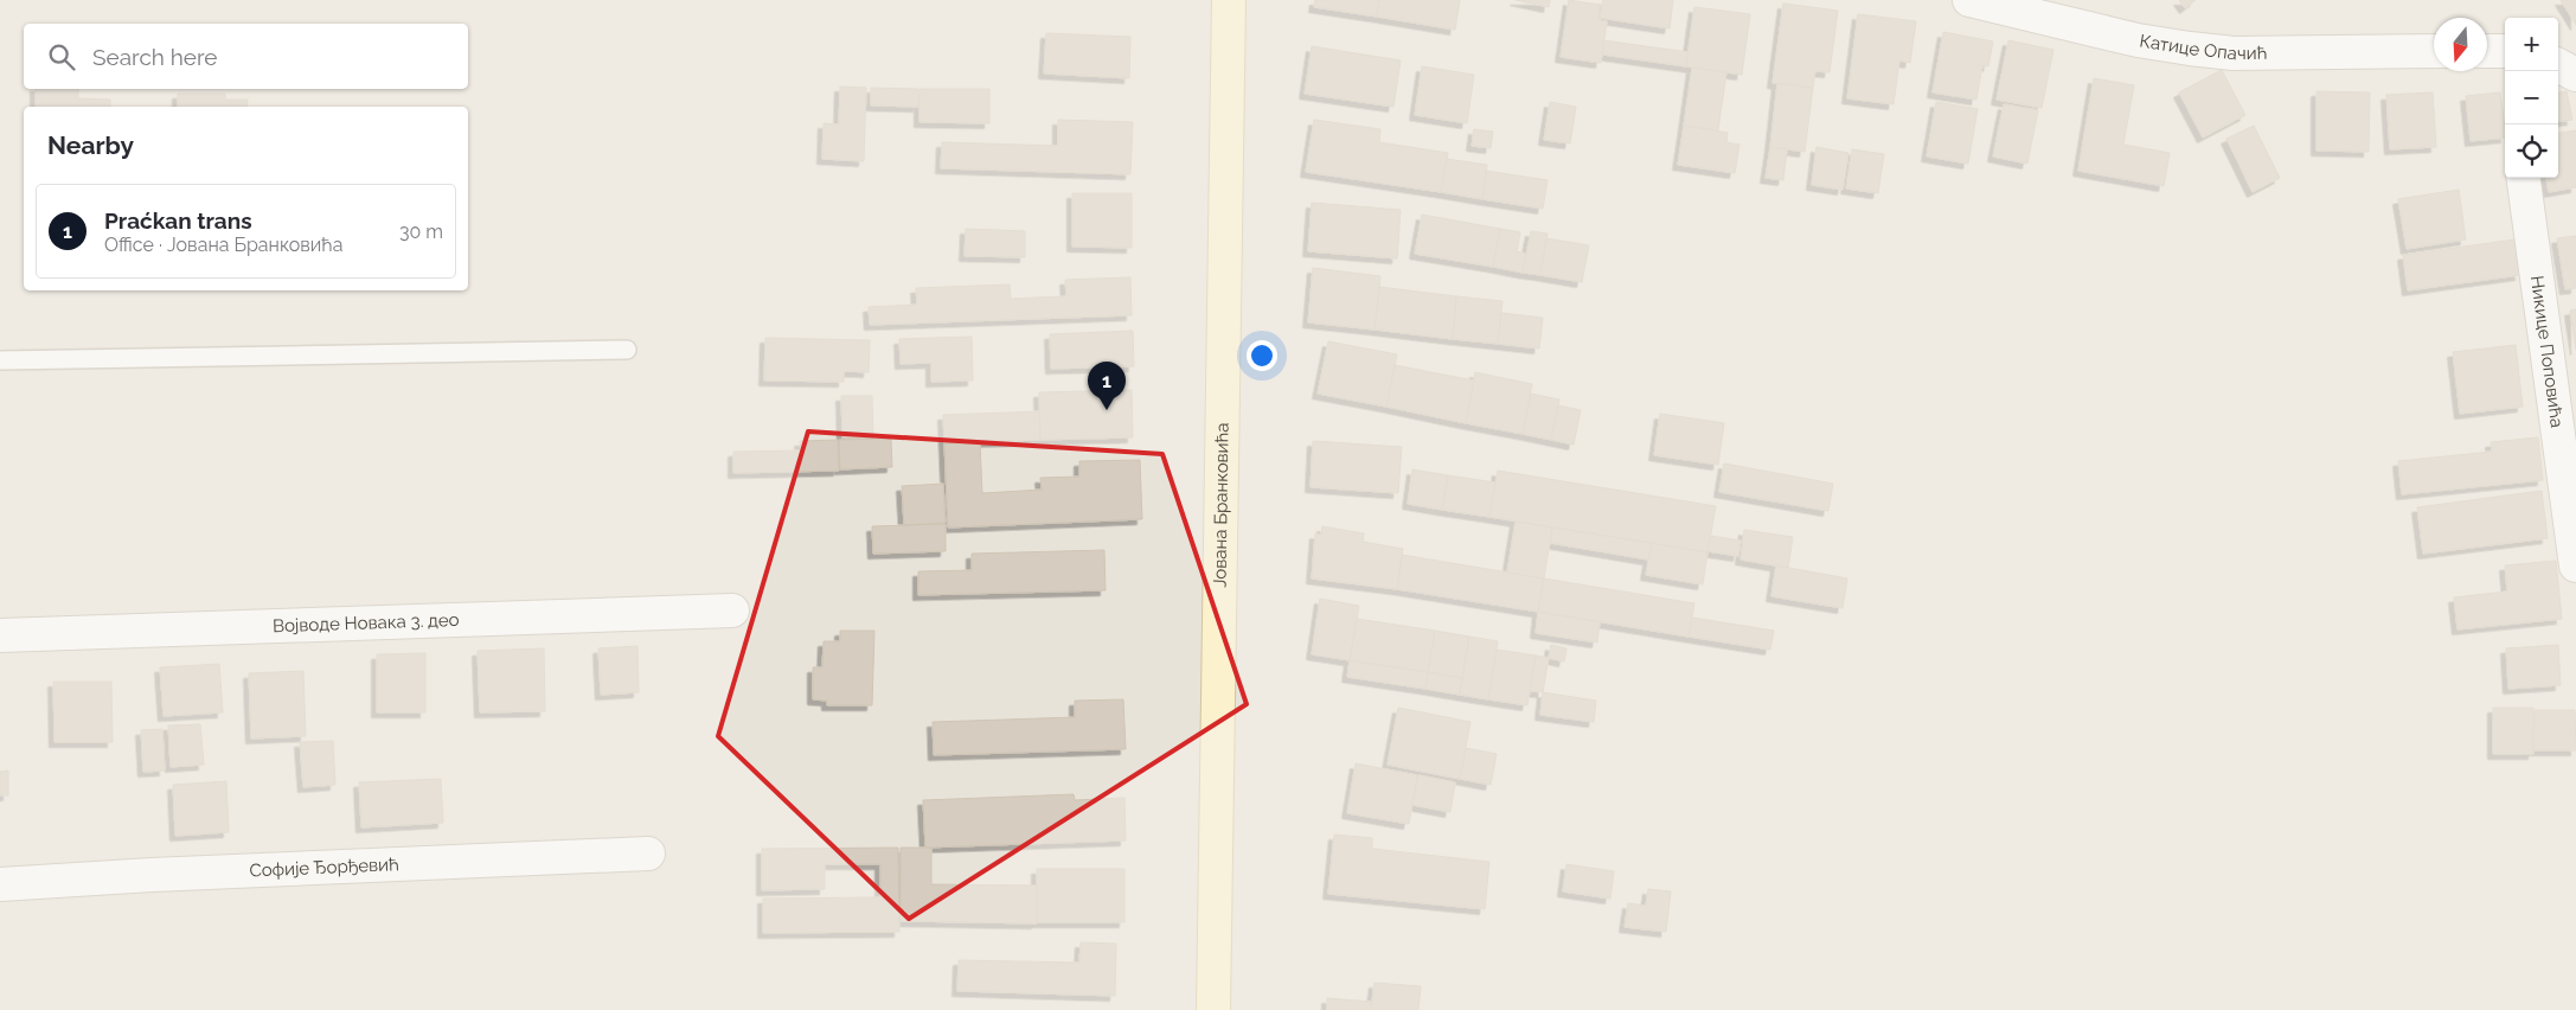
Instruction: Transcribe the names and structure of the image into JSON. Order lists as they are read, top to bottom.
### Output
{
  "streets": {
    "main road": ["Јована Бранковића"],
    "street": [
      "Катице Опачић",
      "Никице Поповића",
      "Војводе Новака 3. део",
      "Софије Ђорђевић"
    ]
  },
  "north": "bottom",
  "page": {
    "map_buttons": ["+", "−"],
    "search": "Search here",
    "heading": "Nearby",
    "list": [
      {
        "mark": "1",
        "name": "Praćkan trans",
        "note": "Office · Јована Бранковића",
        "value": "30 m"
      }
    ],
    "pins": "1"
  }
}
